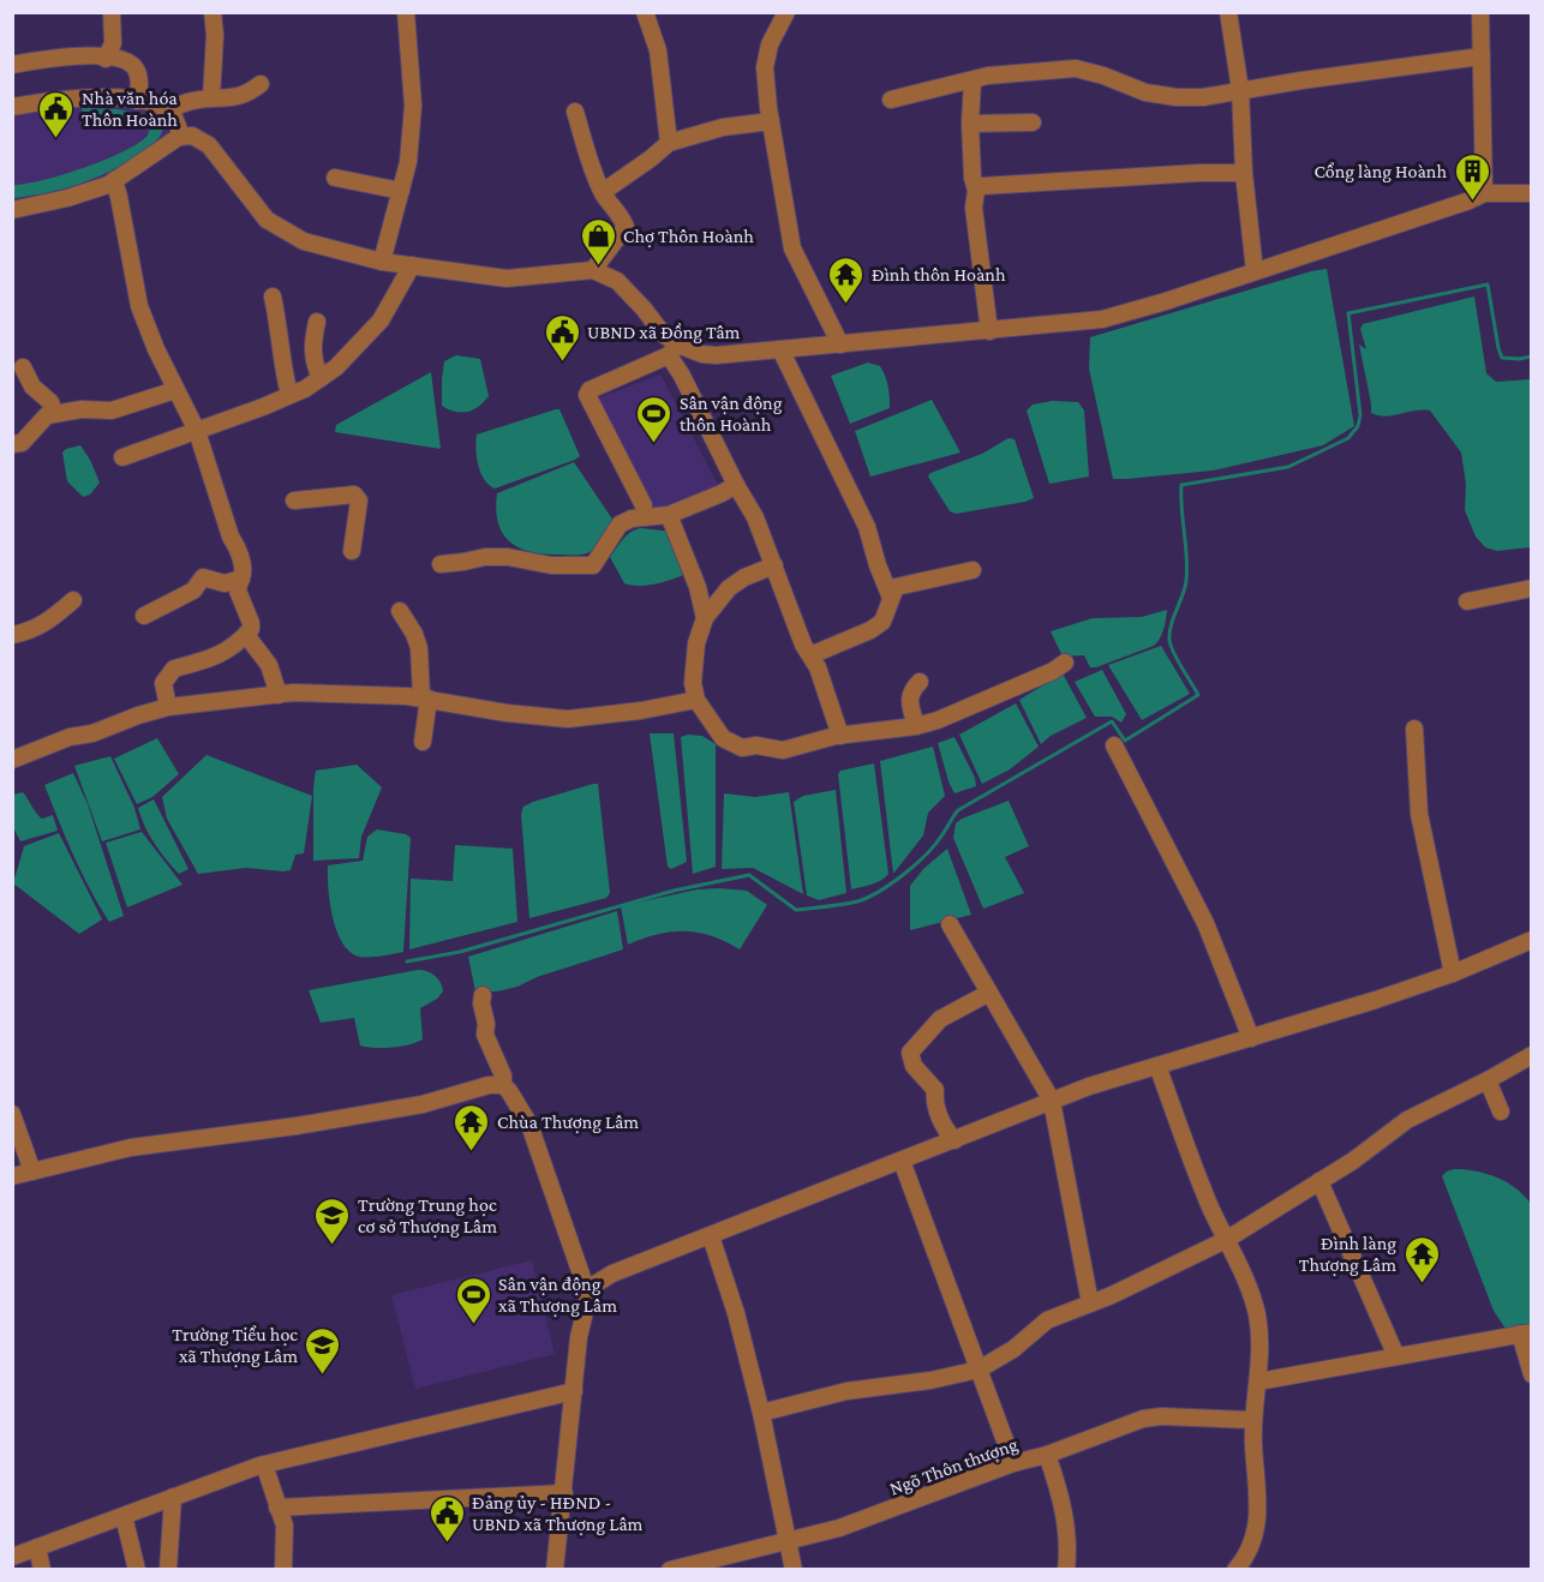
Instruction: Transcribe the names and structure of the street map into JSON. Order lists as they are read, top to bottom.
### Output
{
  "streets": {
    "street": ["Ngõ Thôn thượng"]
  },
  "places": {
    "public building": ["Nhà văn hóa Thôn Hoành", "UBND xã Đồng Tâm", "Đảng ủy - HĐND - UBND xã Thượng Lâm"],
    "building": ["Cổng làng Hoành"],
    "shop": ["Chợ Thôn Hoành"],
    "temple": ["Đình thôn Hoành", "Chùa Thượng Lâm", "Đình làng Thượng Lâm"],
    "sports": ["Sân vận động thôn Hoành", "Sân vận động xã Thượng Lâm"],
    "school or university": ["Trường Trung học cơ sở Thượng Lâm", "Trường Tiểu học xã Thượng Lâm"]
  }
}
